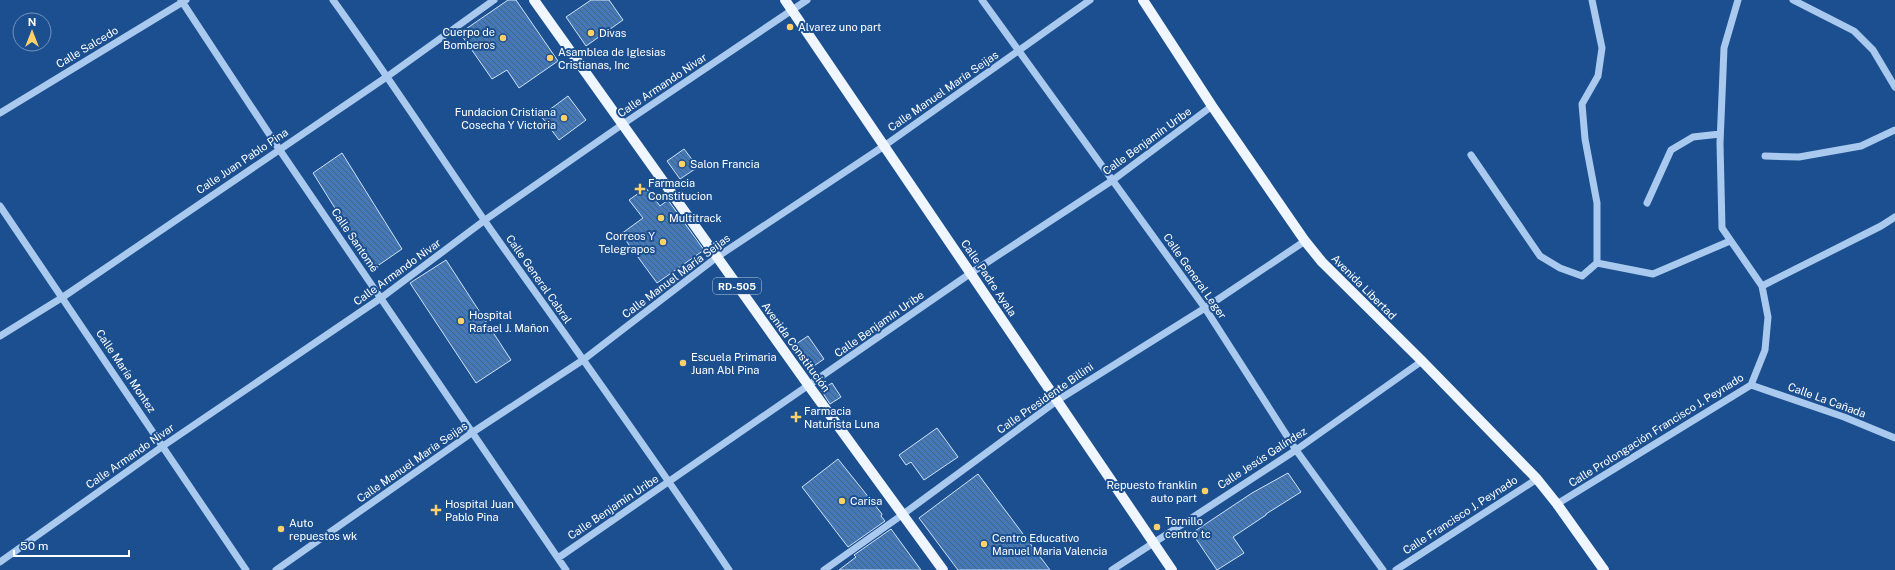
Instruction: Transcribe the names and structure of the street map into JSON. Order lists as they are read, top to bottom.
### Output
{
  "streets": {
    "main road": [
      "Calle Padre Ayala",
      "RD-505",
      "Avenida Libertad",
      "Avenida Constitución"
    ],
    "street": [
      "Calle Salcedo",
      "Calle Armando Nivar",
      "Calle Manuel María Seijas",
      "Calle Benjamín Uribe",
      "Calle Juan Pablo Pina",
      "Calle Santomé",
      "Calle General Leger",
      "Calle General Cabral",
      "Calle María Montez",
      "Calle Presidente Billini",
      "Calle La Cañada",
      "Calle Prolongación Francisco J. Peynado",
      "Calle Jesús Galíndez",
      "Calle Francisco J. Peynado"
    ]
  },
  "crossings": [
    ["Calle Salcedo", "Calle Santomé"],
    ["Calle Armando Nivar", "Calle Santomé"],
    ["Calle Armando Nivar", "Calle Padre Ayala"],
    ["Calle Armando Nivar", "Calle General Cabral"],
    ["Calle Armando Nivar", "Avenida Constitución"],
    ["Calle Armando Nivar", "Calle María Montez"],
    ["Calle Manuel María Seijas", "Calle Santomé"],
    ["Calle Manuel María Seijas", "Calle General Leger"],
    ["Calle Manuel María Seijas", "Calle Padre Ayala"],
    ["Calle Manuel María Seijas", "Calle General Cabral"],
    ["Calle Manuel María Seijas", "Avenida Constitución"],
    ["Calle Benjamín Uribe", "Calle Santomé"],
    ["Calle Benjamín Uribe", "Calle General Leger"],
    ["Calle Benjamín Uribe", "Calle Padre Ayala"],
    ["Calle Benjamín Uribe", "Calle General Cabral"],
    ["Calle Benjamín Uribe", "Avenida Libertad"],
    ["Calle Benjamín Uribe", "Avenida Constitución"],
    ["Calle Juan Pablo Pina", "Calle Santomé"],
    ["Calle Juan Pablo Pina", "Calle General Cabral"],
    ["Calle Juan Pablo Pina", "Calle María Montez"],
    ["Calle General Leger", "Calle Presidente Billini"],
    ["Calle General Leger", "Calle Jesús Galíndez"],
    ["Calle Padre Ayala", "Calle Presidente Billini"],
    ["Calle Padre Ayala", "Calle Jesús Galíndez"],
    ["Avenida Libertad", "Calle Presidente Billini"],
    ["Avenida Libertad", "Calle Prolongación Francisco J. Peynado"],
    ["Avenida Libertad", "Calle Jesús Galíndez"],
    ["Avenida Libertad", "Calle Francisco J. Peynado"],
    ["Avenida Constitución", "Calle Presidente Billini"],
    ["Calle La Cañada", "Calle Prolongación Francisco J. Peynado"]
  ],
  "places": {
    "other": [
      "Alvarez uno part",
      "Divas",
      "Cuerpo de Bomberos",
      "Asamblea de Iglesias Cristianas, Inc",
      "Fundacion Cristiana Cosecha Y Victoria",
      "Salon Francia",
      "Multitrack",
      "Correos Y Telegrapos",
      "Hospital Rafael J. Mañon",
      "Escuela Primaria Juan Abl Pina",
      "Repuesto franklin auto part",
      "Carisa",
      "Tornillo centro tc",
      "Auto repuestos wk",
      "Centro Educativo Manuel Maria Valencia"
    ],
    "health": ["Farmacia Constitucion", "Farmacia Naturista Luna", "Hospital Juan Pablo Pina"]
  },
  "scale_bar": "50 m",
  "north": "top"
}
